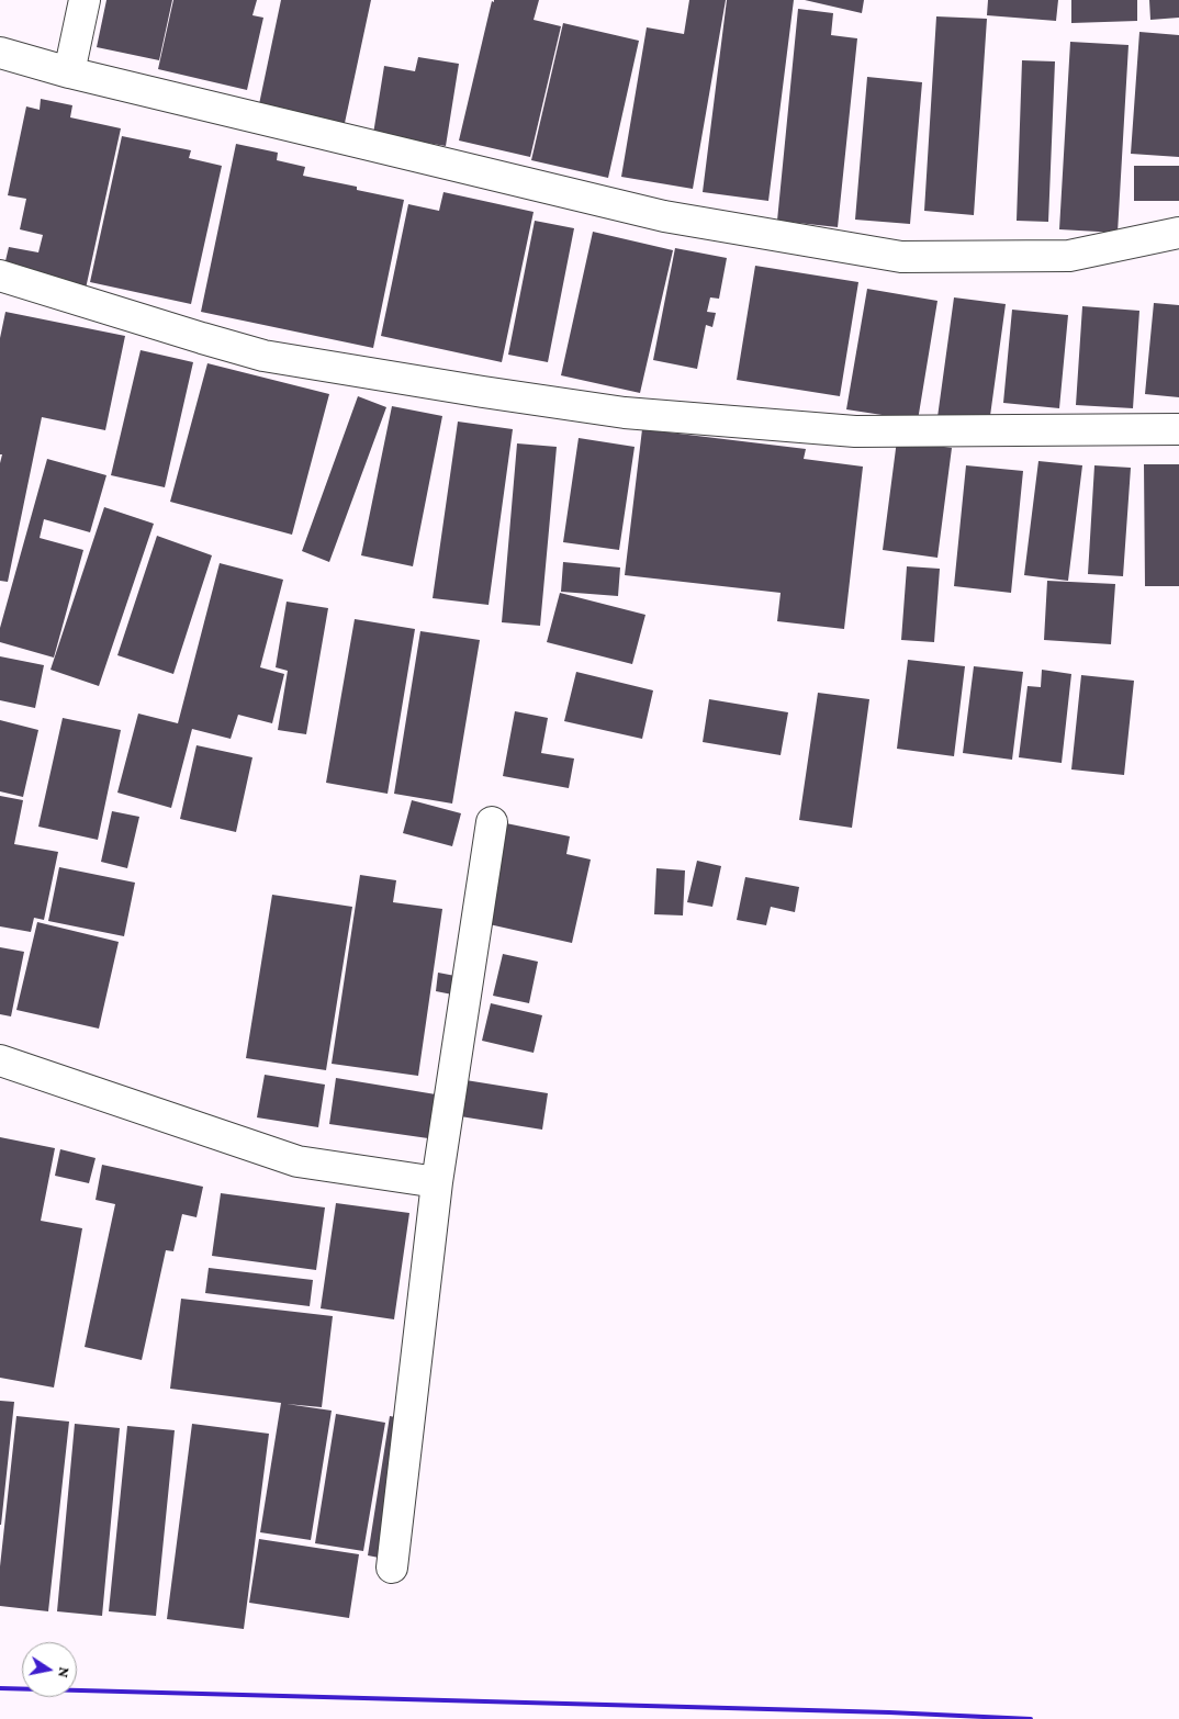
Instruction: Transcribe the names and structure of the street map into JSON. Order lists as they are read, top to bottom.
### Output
{
  "north": "right"
}
